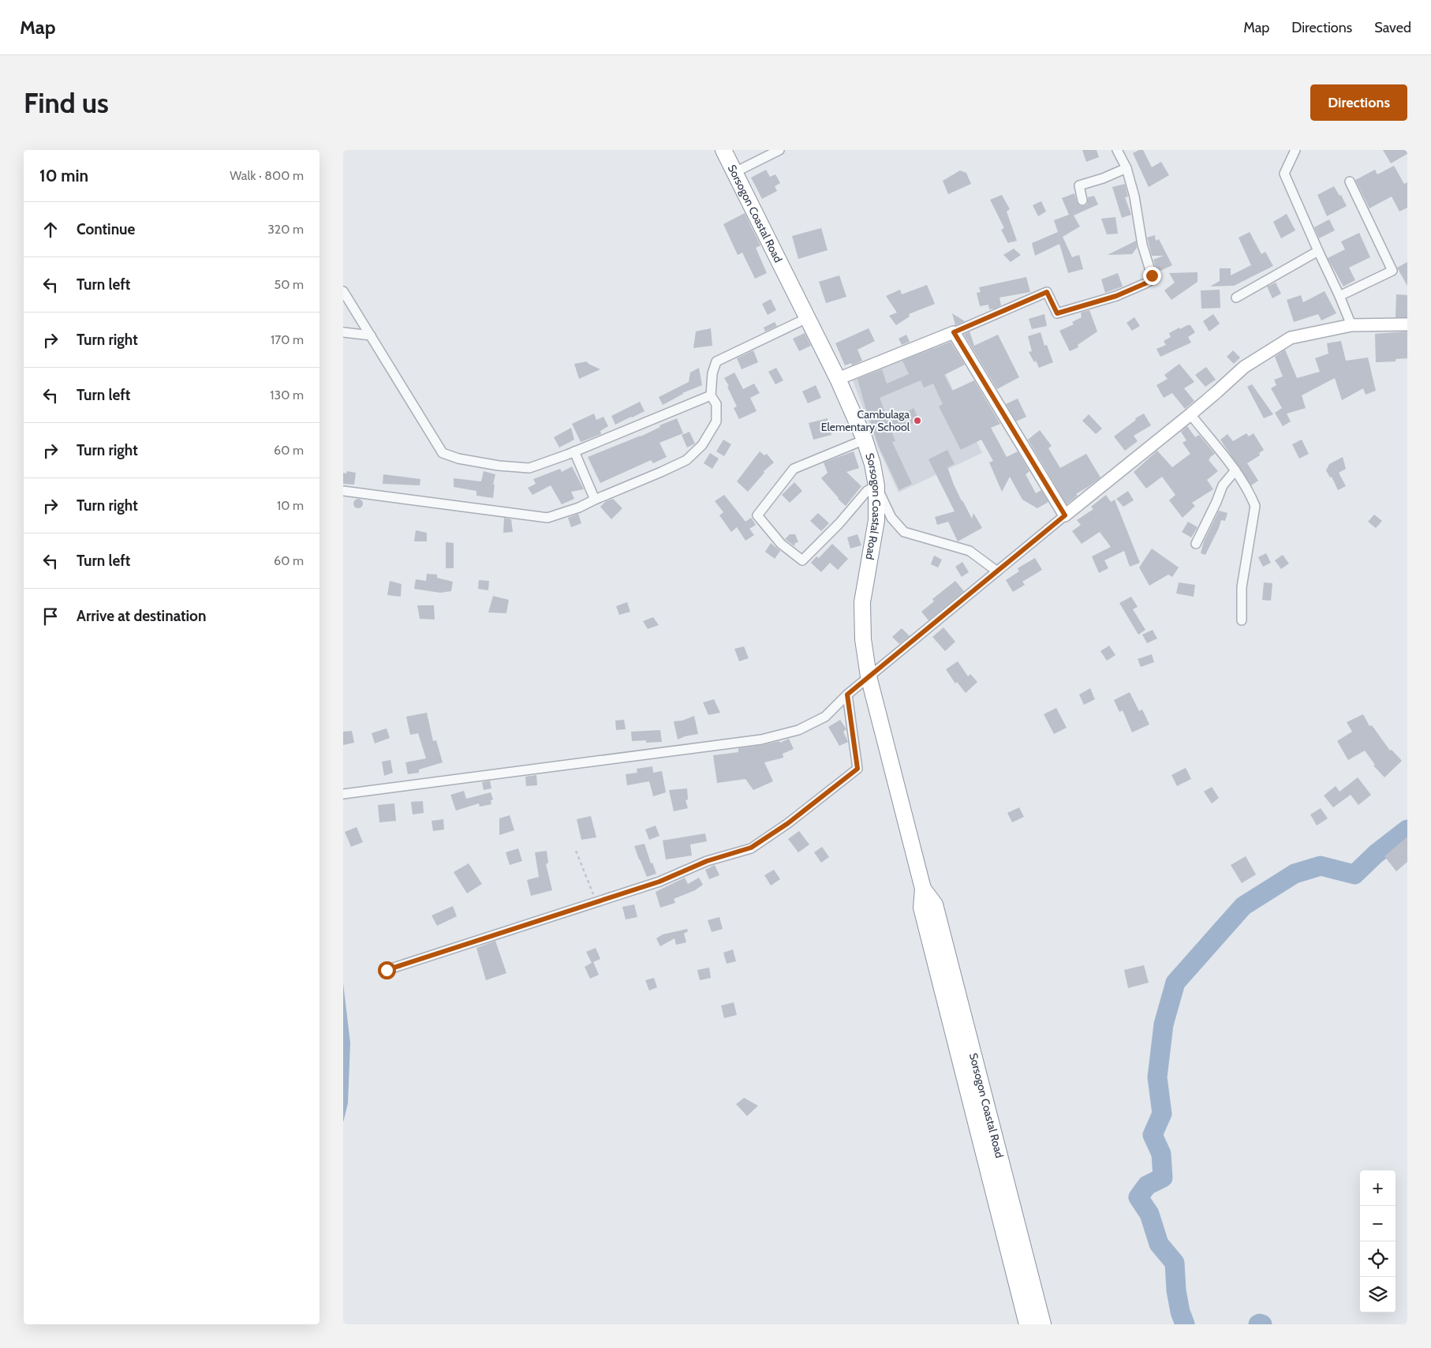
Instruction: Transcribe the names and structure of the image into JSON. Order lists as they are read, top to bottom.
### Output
{
  "streets": {
    "highway": ["Sorsogon Coastal Road"]
  },
  "places": ["Cambulaga Elementary School"],
  "page": {
    "header": "Map",
    "nav": ["Map", "Directions", "Saved"],
    "buttons": "Directions",
    "title": "Find us",
    "heading": ["10 min", "Walk · 800 m"],
    "list": [
      ["Continue", "320 m"],
      ["Turn left", "50 m"],
      ["Turn right", "170 m"],
      ["Turn left", "130 m"],
      ["Turn right", "60 m"],
      ["Turn right", "10 m"],
      ["Turn left", "60 m"],
      "Arrive at destination"
    ],
    "map_buttons": ["+", "−"]
  }
}
